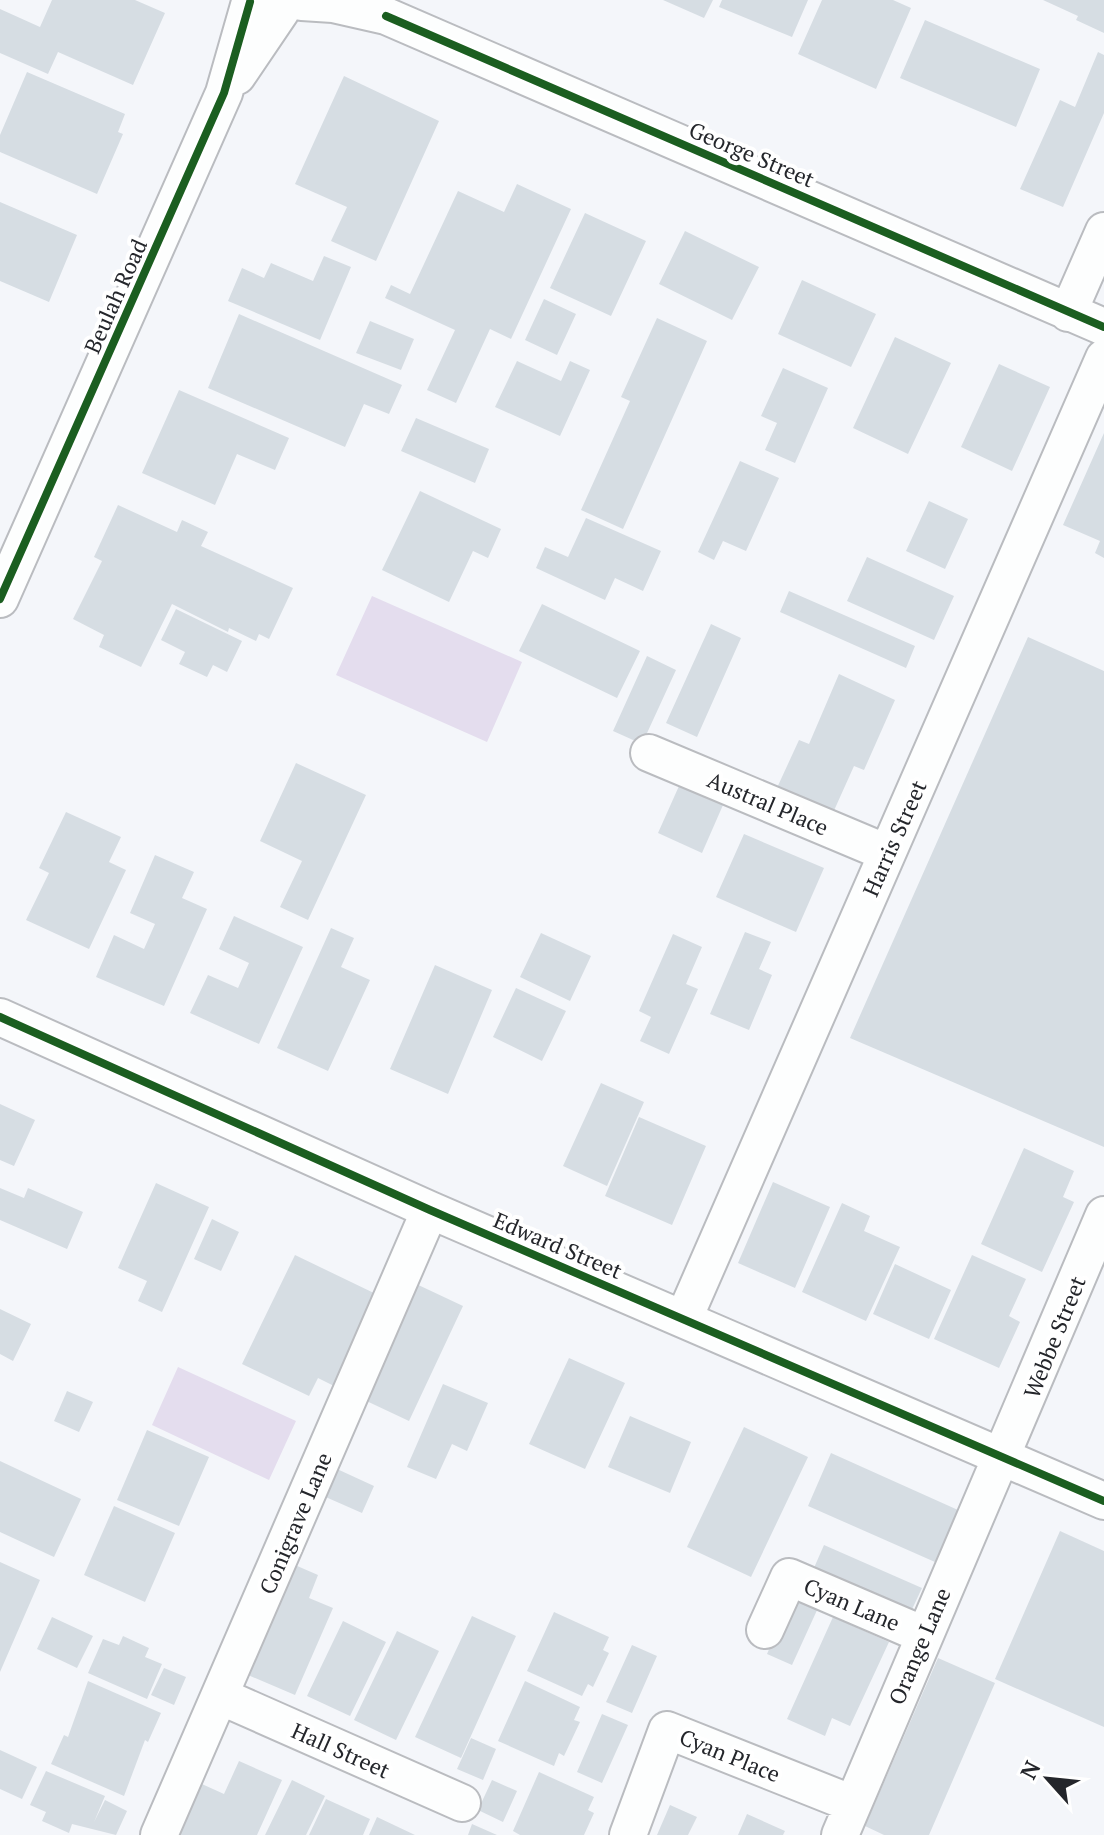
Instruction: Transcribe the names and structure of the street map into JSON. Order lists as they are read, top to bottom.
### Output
{
  "streets": {
    "street": [
      "George Street",
      "Beulah Road",
      "Austral Place",
      "Harris Street",
      "Edward Street",
      "Webbe Street",
      "Conigrave Lane",
      "Cyan Lane",
      "Orange Lane",
      "Hall Street",
      "Cyan Place"
    ]
  },
  "crossings": [
    ["George Street", "Beulah Road"],
    ["Austral Place", "Harris Street"],
    ["Harris Street", "Edward Street"],
    ["Edward Street", "Webbe Street"],
    ["Edward Street", "Conigrave Lane"],
    ["Edward Street", "Orange Lane"],
    ["Webbe Street", "Orange Lane"],
    ["Conigrave Lane", "Hall Street"],
    ["Cyan Lane", "Orange Lane"],
    ["Orange Lane", "Cyan Place"]
  ],
  "north": "top left"
}
